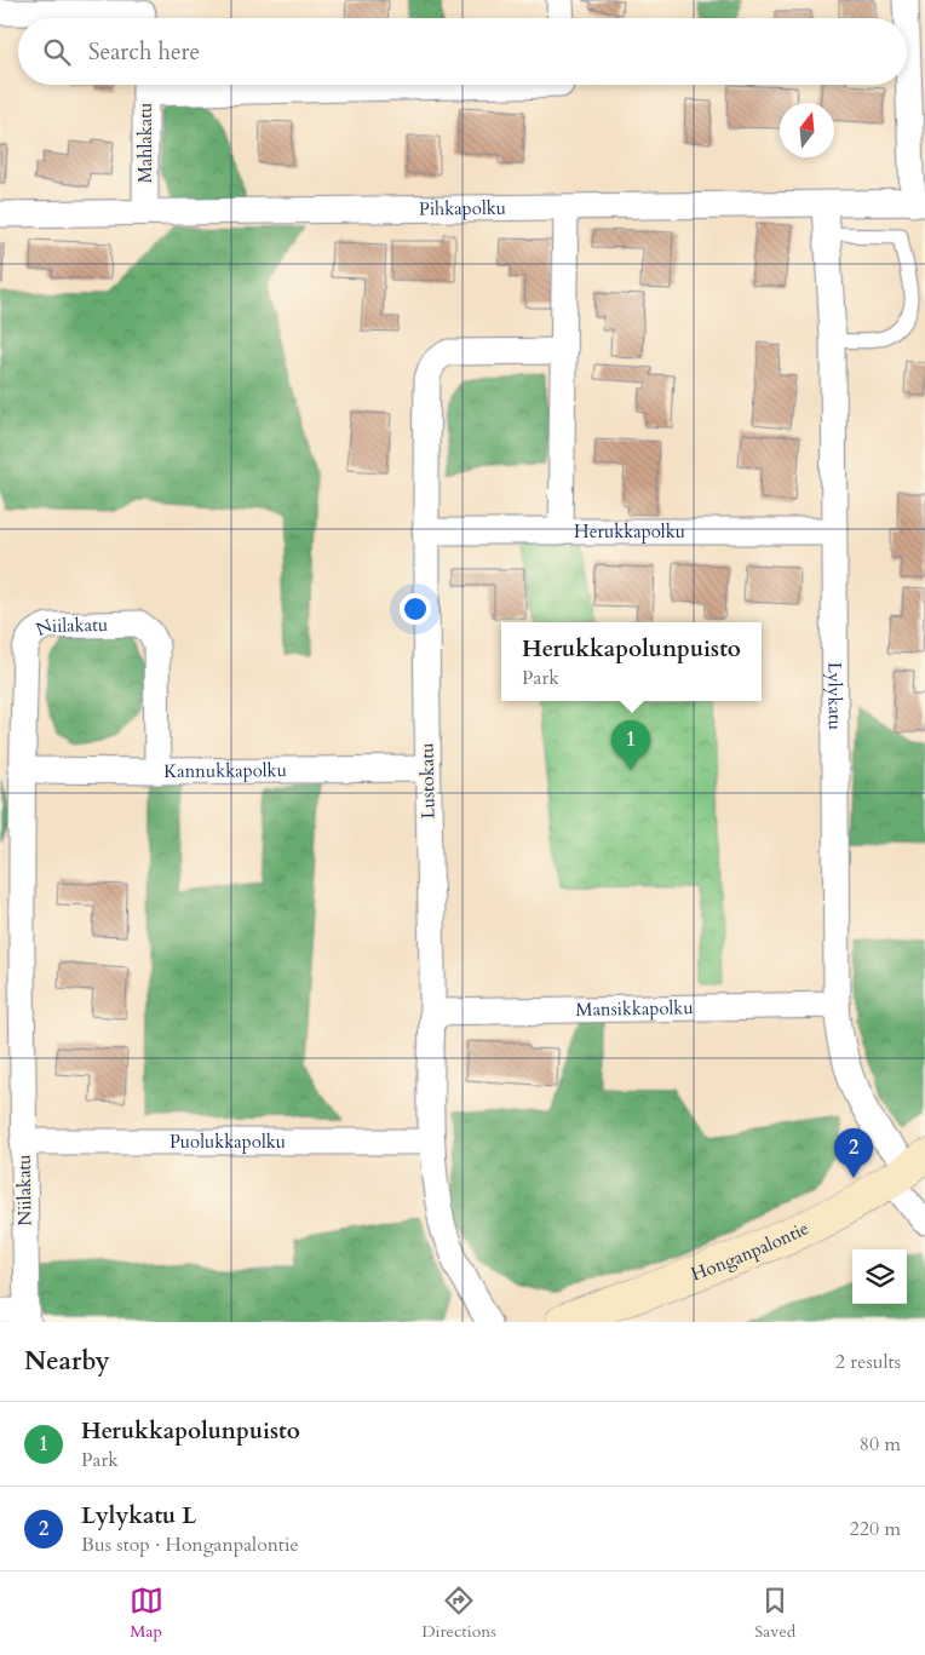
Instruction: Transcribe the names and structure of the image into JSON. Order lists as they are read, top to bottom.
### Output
{
  "streets": {
    "street": [
      "Mahlakatu",
      "Pihkapolku",
      "Herukkapolku",
      "Niilakatu",
      "Lylykatu",
      "Kannukkapolku",
      "Lustokatu",
      "Mansikkapolku",
      "Puolukkapolku",
      "Honganpalontie"
    ]
  },
  "crossings": [
    ["Mahlakatu", "Pihkapolku"],
    ["Pihkapolku", "Lylykatu"],
    ["Herukkapolku", "Lylykatu"],
    ["Herukkapolku", "Lustokatu"],
    ["Niilakatu", "Kannukkapolku"],
    ["Niilakatu", "Puolukkapolku"],
    ["Lylykatu", "Mansikkapolku"],
    ["Lylykatu", "Honganpalontie"],
    ["Kannukkapolku", "Lustokatu"],
    ["Lustokatu", "Mansikkapolku"],
    ["Lustokatu", "Puolukkapolku"]
  ],
  "north": "top",
  "page": {
    "search": "Search here",
    "popup": ["Herukkapolunpuisto", "Park"],
    "pins": ["1", "2"],
    "heading": ["Nearby", "2 results"],
    "list": [
      {
        "mark": "1",
        "name": "Herukkapolunpuisto",
        "note": "Park",
        "value": "80 m"
      },
      {
        "mark": "2",
        "name": "Lylykatu L",
        "note": "Bus stop · Honganpalontie",
        "value": "220 m"
      }
    ],
    "nav": ["Map", "Directions", "Saved"]
  }
}
